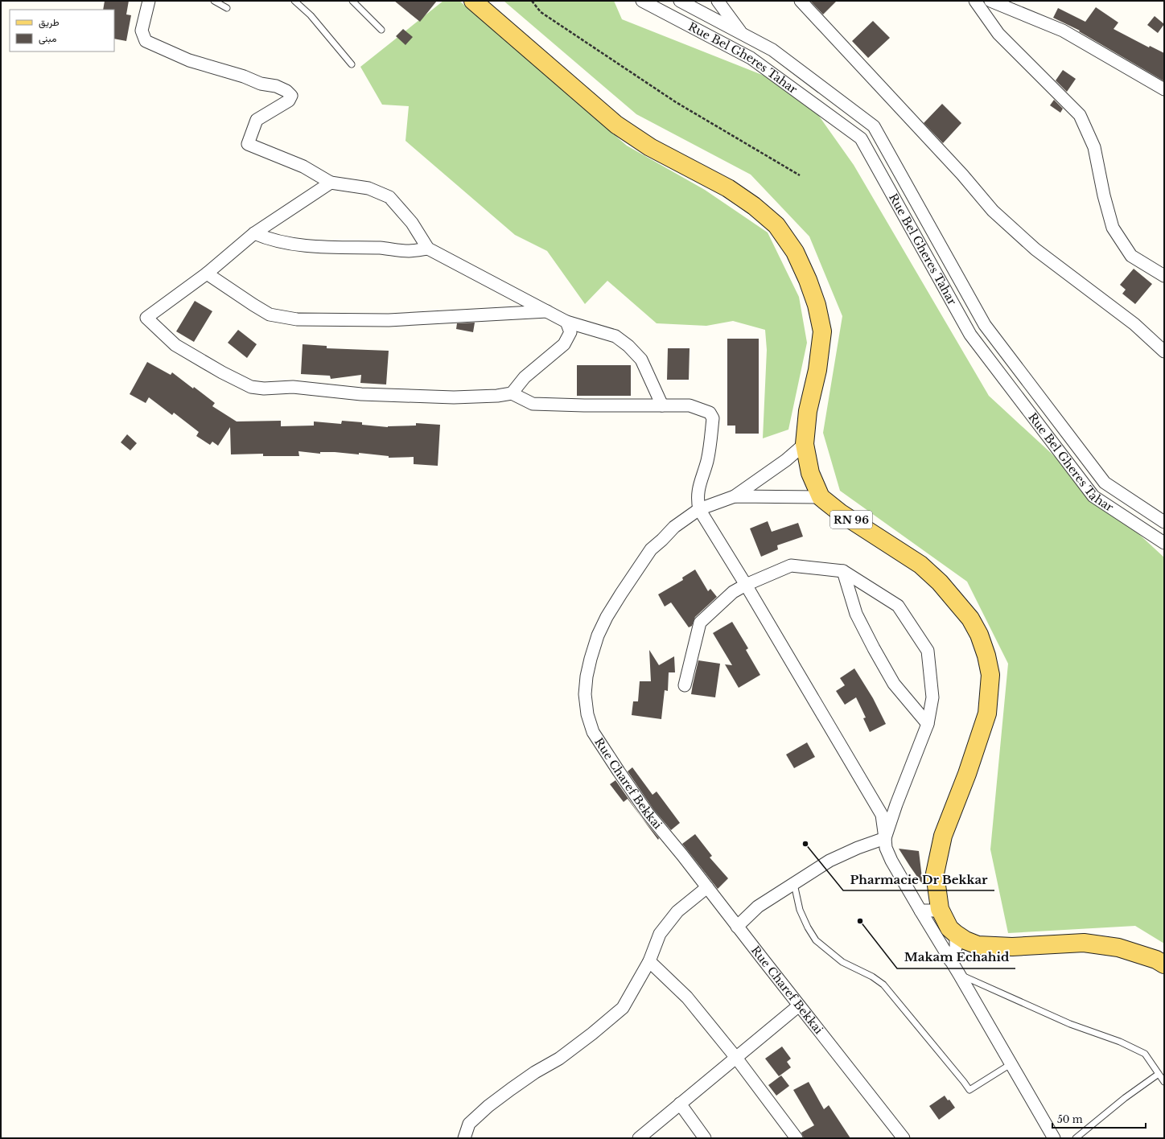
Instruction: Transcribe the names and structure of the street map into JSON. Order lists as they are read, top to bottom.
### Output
{
  "streets": {
    "main road": ["RN 96"],
    "street": ["Rue Bel Gheres Tahar", "Rue Charef Bekkai"]
  },
  "crossings": [
    ["RN 96", "Rue Charef Bekkai"]
  ],
  "places": ["Pharmacie Dr Bekkar", "Makam Echahid"],
  "legend": ["طريق", "مبنى"],
  "scale_bar": "50 m"
}
